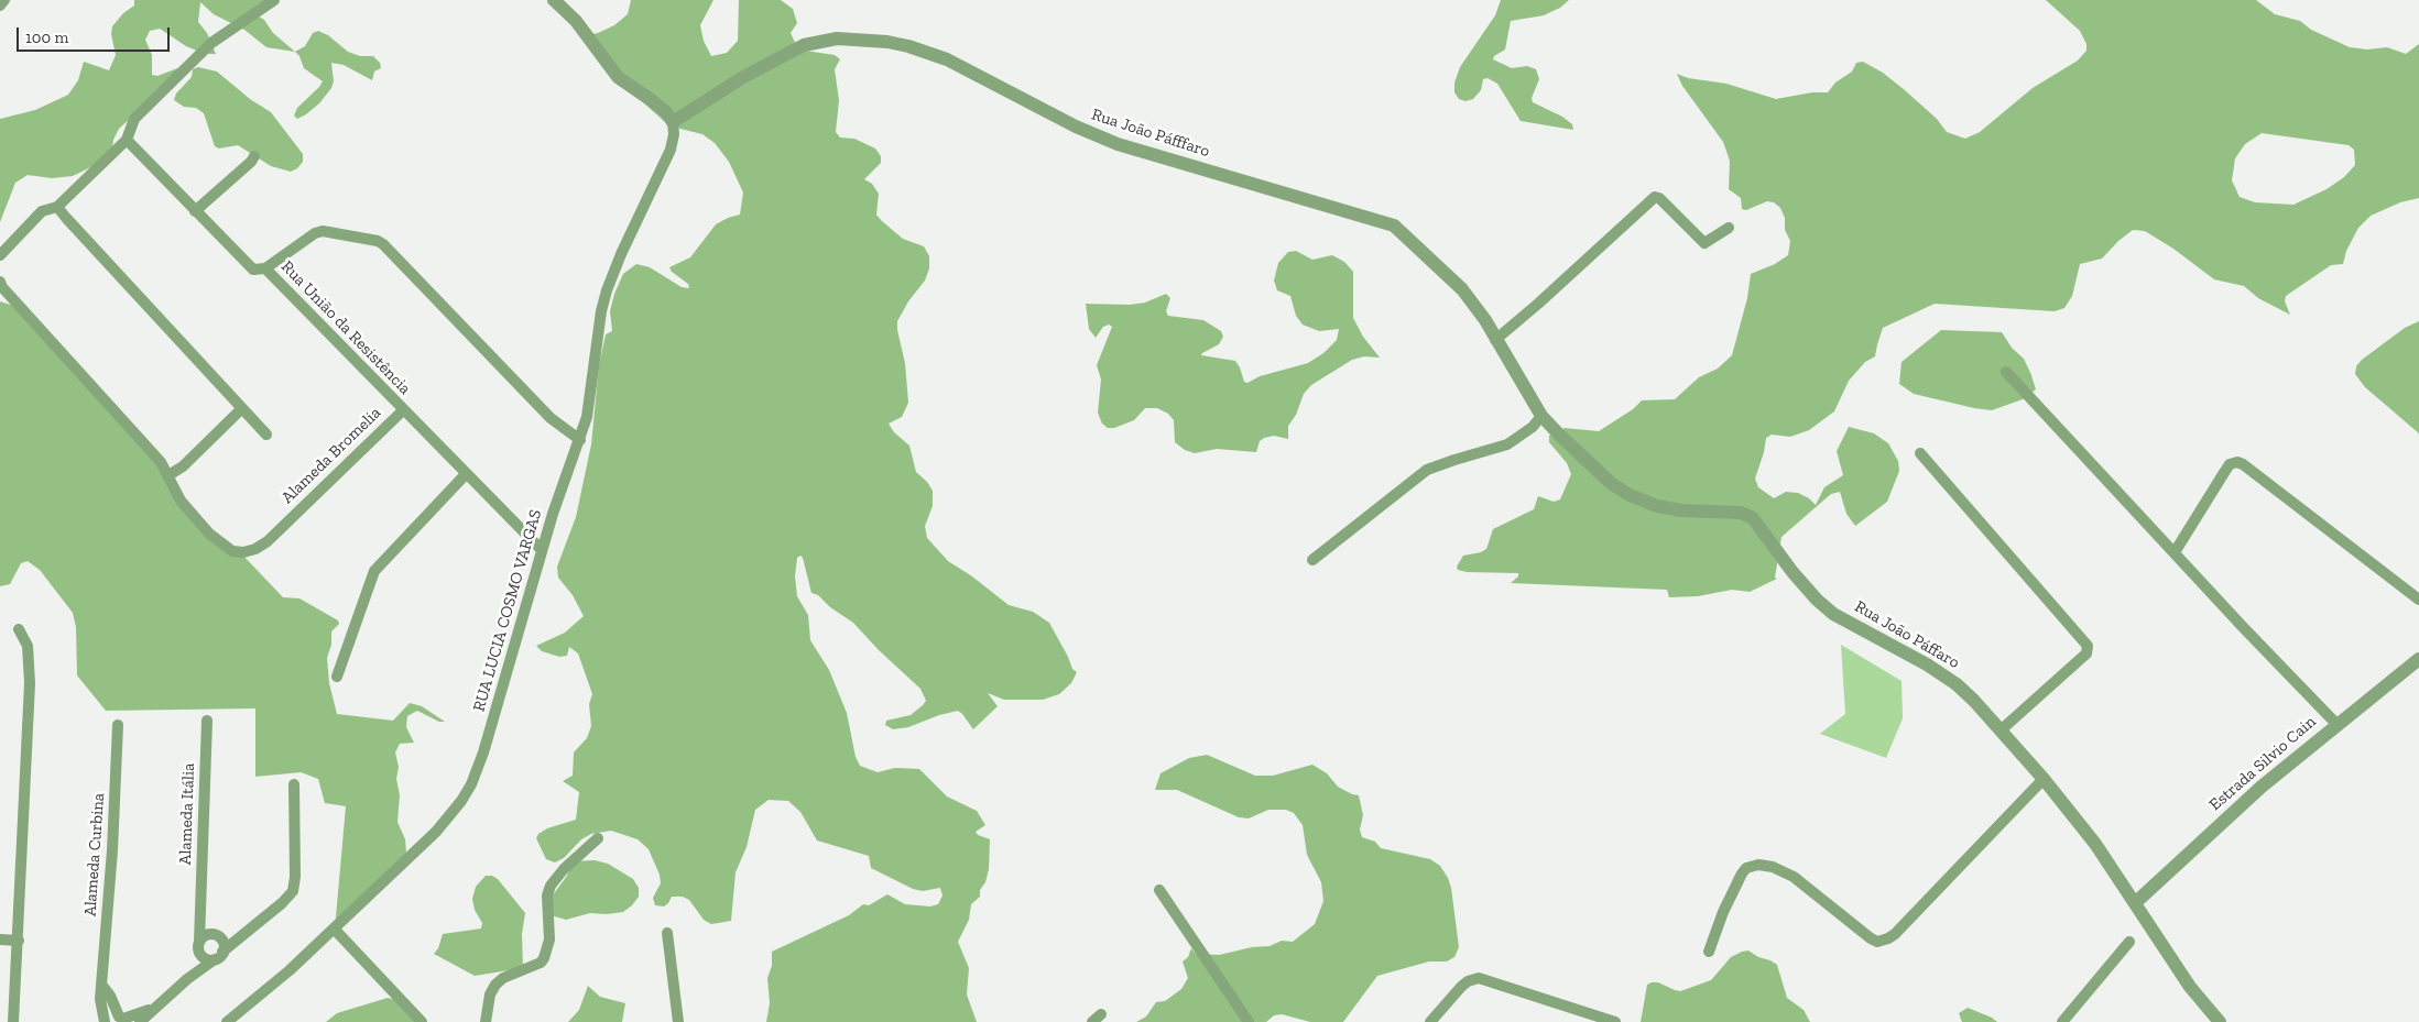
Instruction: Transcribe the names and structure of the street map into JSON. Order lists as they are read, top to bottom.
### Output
{
  "streets": {
    "street": [
      "Rua João Páfffaro",
      "Rua União da Resistência",
      "Alameda Bromelia",
      "RUA LUCIA COSMO VARGAS",
      "Rua João Páffaro",
      "Estrada Silvio Cain",
      "Alameda Itália",
      "Alameda Curbina"
    ]
  },
  "crossings": [
    ["Rua João Páfffaro", "RUA LUCIA COSMO VARGAS"],
    ["Rua João Páfffaro", "Rua João Páffaro"],
    ["Rua União da Resistência", "Alameda Bromelia"],
    ["Alameda Bromelia", "RUA LUCIA COSMO VARGAS"],
    ["Rua João Páffaro", "Estrada Silvio Cain"]
  ],
  "scale_bar": "100 m"
}
